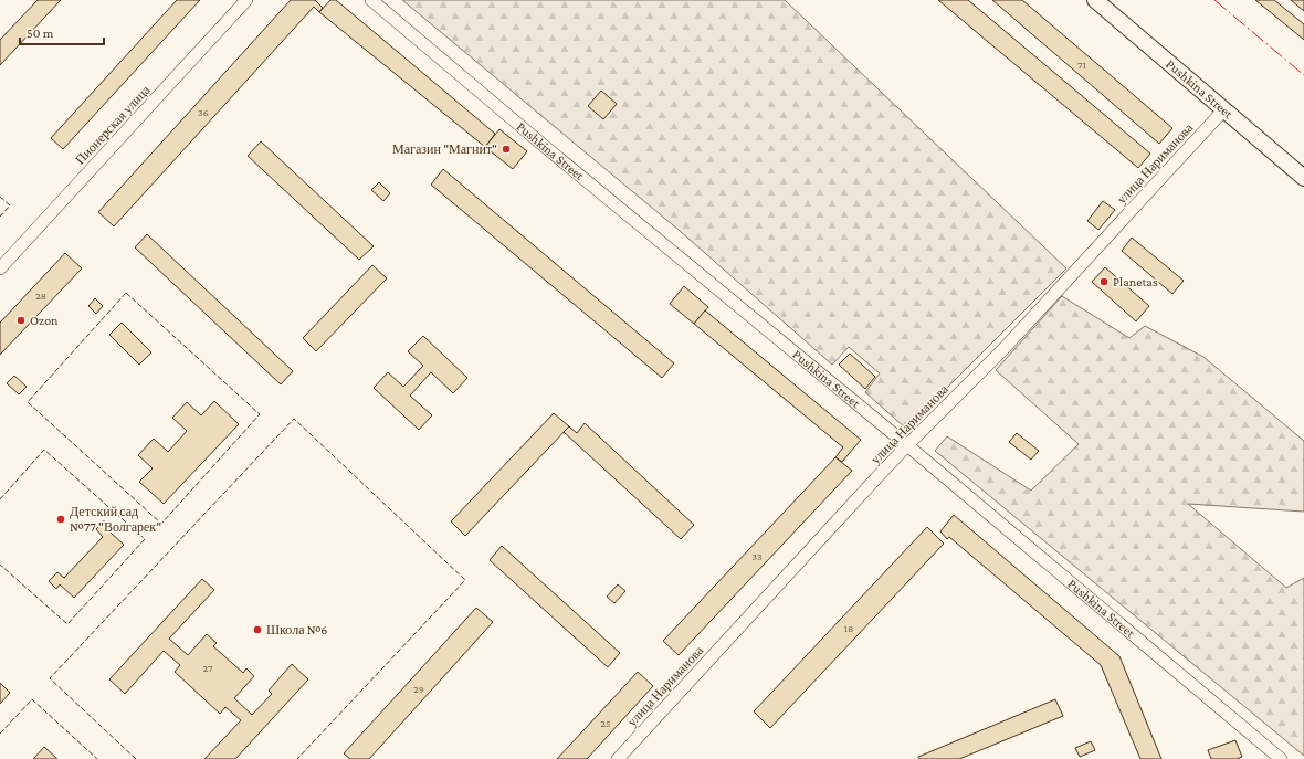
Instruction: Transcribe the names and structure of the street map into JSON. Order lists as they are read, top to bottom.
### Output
{
  "streets": {
    "main road": ["Pushkina Street"],
    "street": ["Пионерская улица", "улица Нариманова"]
  },
  "crossings": [
    ["Pushkina Street", "улица Нариманова"]
  ],
  "places": [
    "Магазин \"Магнит\"",
    "Planetas",
    "Ozon",
    "Детский сад №77 \"Волгарек\"",
    "Школа №6"
  ],
  "house_numbers": [
    "71",
    "36",
    "28",
    "33",
    "18",
    "27",
    "29",
    "25"
  ],
  "scale_bar": "50 m"
}
